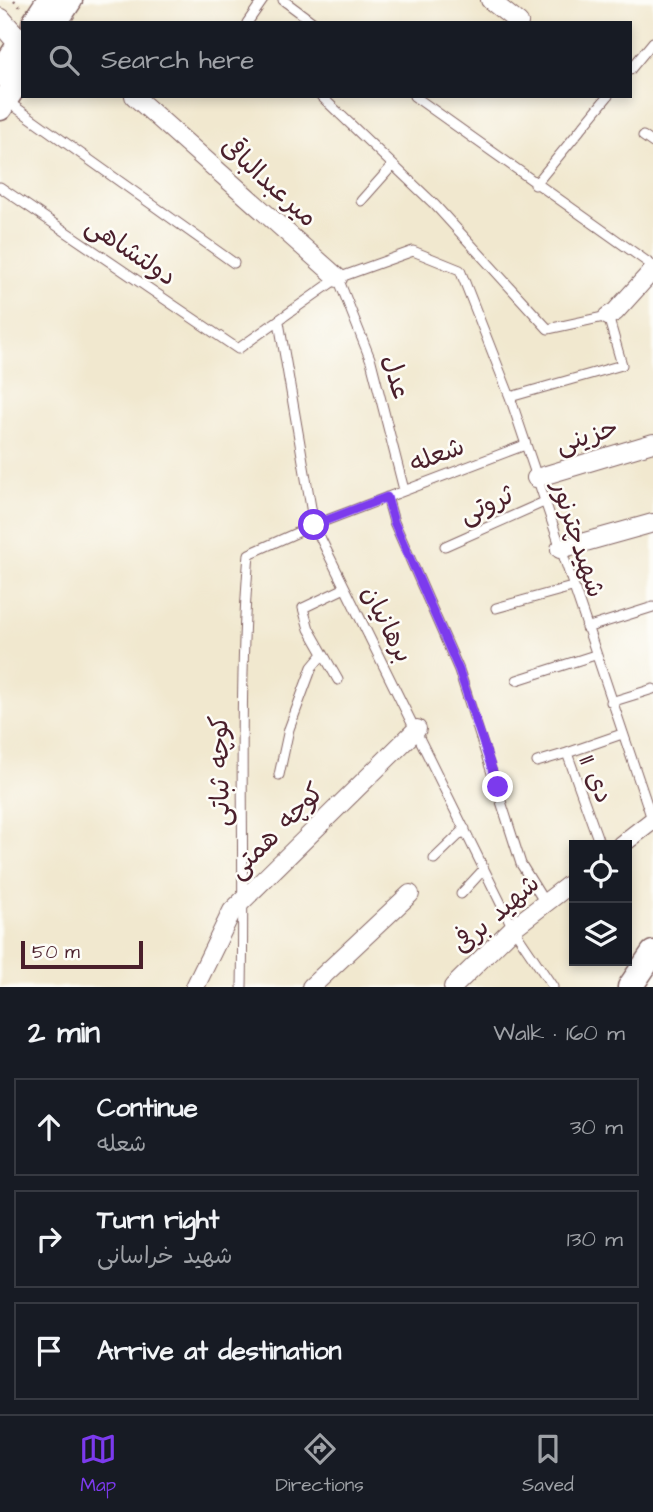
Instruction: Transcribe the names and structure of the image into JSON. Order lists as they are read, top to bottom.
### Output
{
  "streets": {
    "street": [
      "میرعبدالباقی",
      "حزینی",
      "کوچه همتی",
      "شهید برفی"
    ],
    "lane": [
      "دولتشاهی",
      "عدل",
      "شعله",
      "ثروتی",
      "شهیدچترنور",
      "برهانیان",
      "کوچه ثباتی",
      "11 دی"
    ]
  },
  "crossings": [
    ["میرعبدالباقی", "عدل"],
    ["میرعبدالباقی", "شهیدچترنور"],
    ["دولتشاهی", "برهانیان"],
    ["عدل", "شعله"],
    ["عدل", "شهیدچترنور"],
    ["حزینی", "شهیدچترنور"],
    ["شعله", "شهیدچترنور"],
    ["شعله", "برهانیان"],
    ["شعله", "کوچه ثباتی"],
    ["ثروتی", "شهیدچترنور"],
    ["برهانیان", "کوچه همتی"],
    ["برهانیان", "شهید برفی"],
    ["کوچه ثباتی", "کوچه همتی"]
  ],
  "scale_bar": "50 m",
  "page": {
    "search": "Search here",
    "scale": "50 m",
    "heading": ["2 min", "Walk · 160 m"],
    "list": [
      ["Continue", "شعله", "30 m"],
      ["Turn right", "شهید خراسانی", "130 m"],
      "Arrive at destination"
    ],
    "nav": ["Map", "Directions", "Saved"]
  }
}
